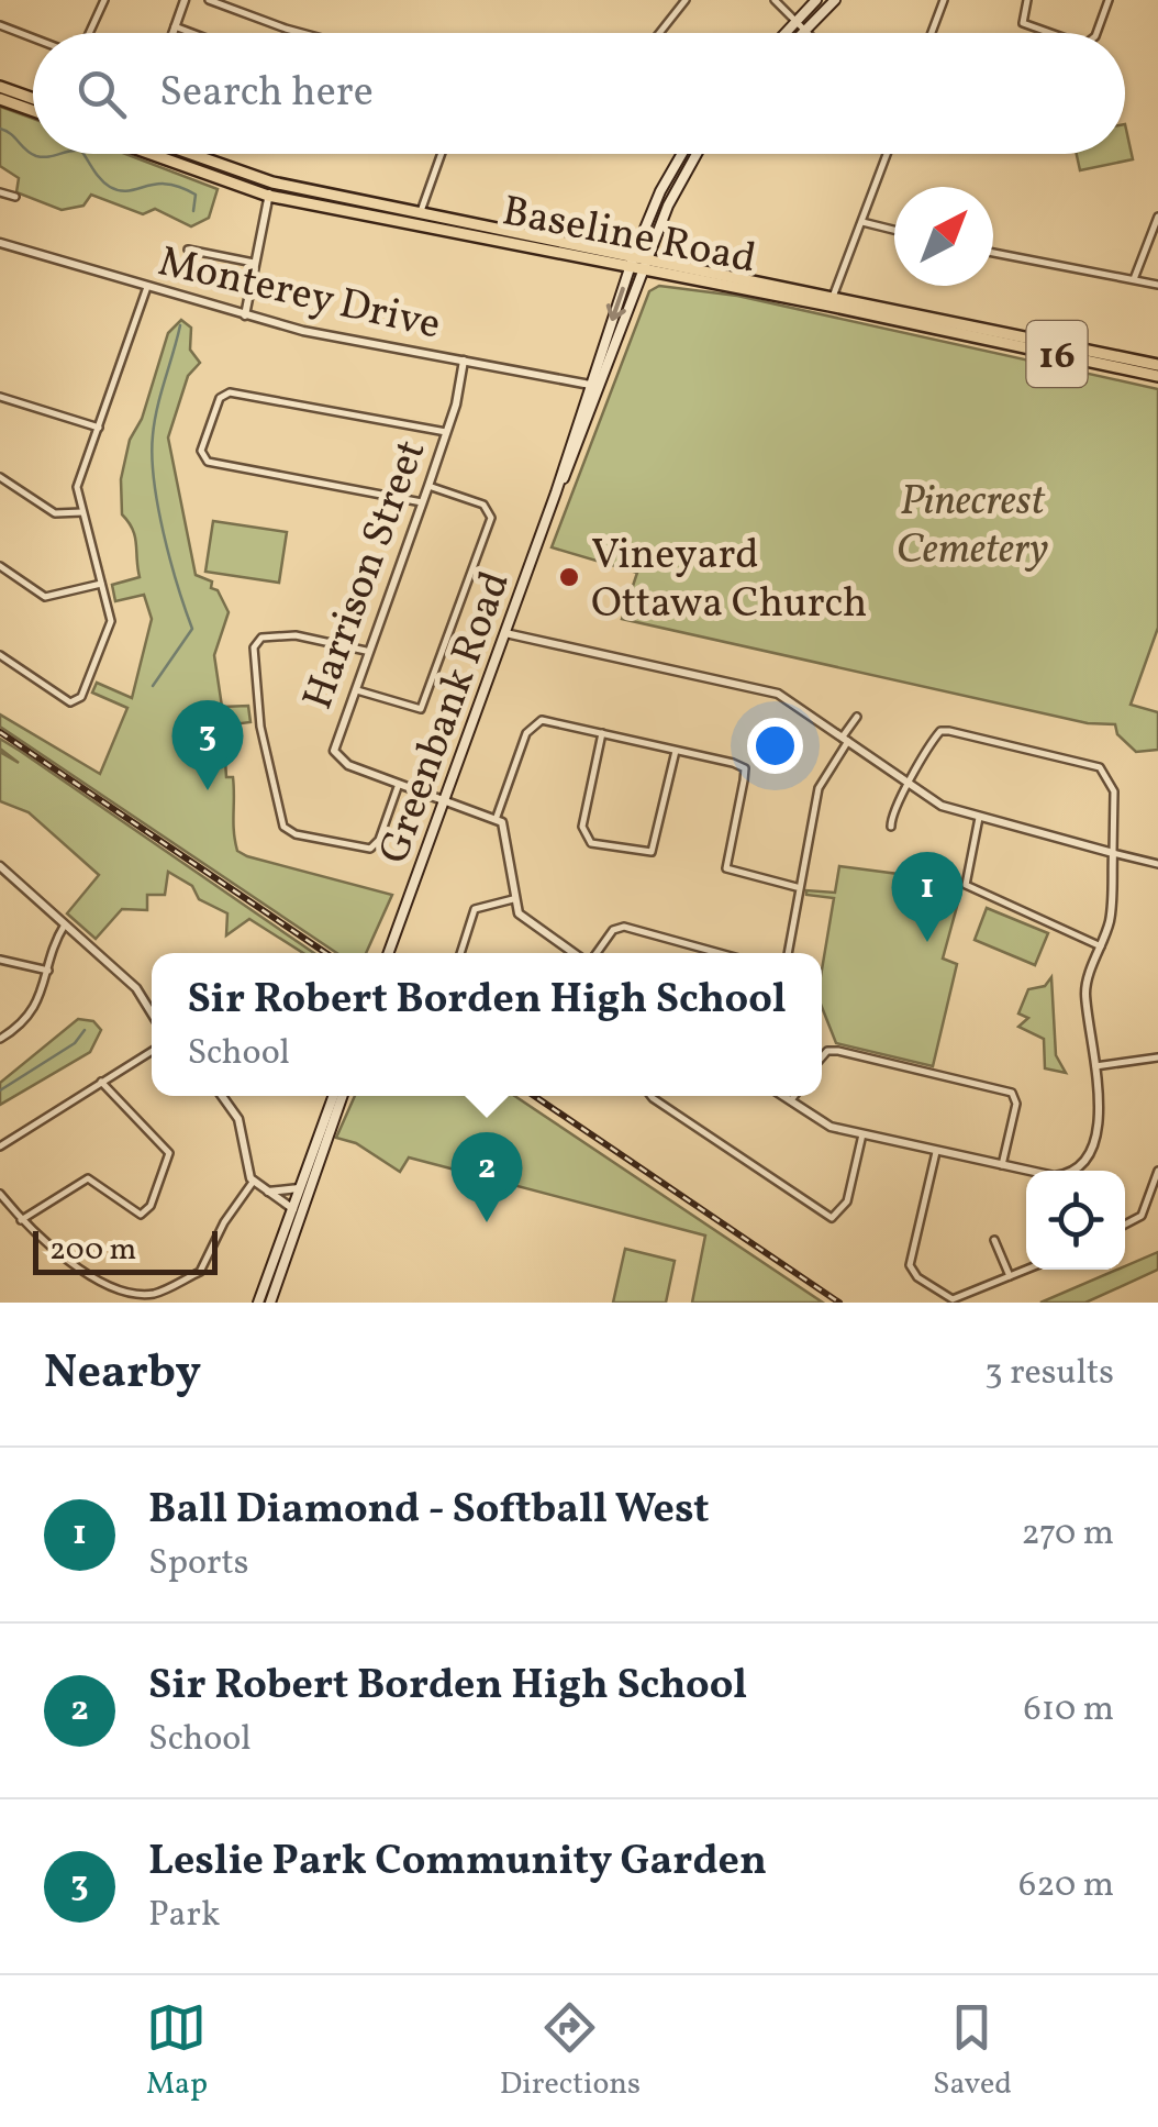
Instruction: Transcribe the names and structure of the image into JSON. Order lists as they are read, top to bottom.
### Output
{
  "streets": {
    "main road": ["Baseline Road", "16", "Greenbank Road"],
    "street": ["Monterey Drive", "Harrison Street"]
  },
  "crossings": [
    ["Baseline Road", "Greenbank Road"],
    ["Monterey Drive", "Harrison Street"],
    ["Monterey Drive", "Greenbank Road"],
    ["Harrison Street", "Greenbank Road"]
  ],
  "parks": ["Pinecrest Cemetery"],
  "places": ["Vineyard Ottawa Church"],
  "scale_bar": "200 m",
  "north": "top right",
  "page": {
    "search": "Search here",
    "pins": ["3", "1", "2"],
    "popup": ["Sir Robert Borden High School", "School"],
    "scale": "200 m",
    "heading": ["Nearby", "3 results"],
    "list": [
      {
        "mark": "1",
        "name": "Ball Diamond - Softball West",
        "note": "Sports",
        "value": "270 m"
      },
      {
        "mark": "2",
        "name": "Sir Robert Borden High School",
        "note": "School",
        "value": "610 m"
      },
      {
        "mark": "3",
        "name": "Leslie Park Community Garden",
        "note": "Park",
        "value": "620 m"
      }
    ],
    "nav": ["Map", "Directions", "Saved"]
  }
}
